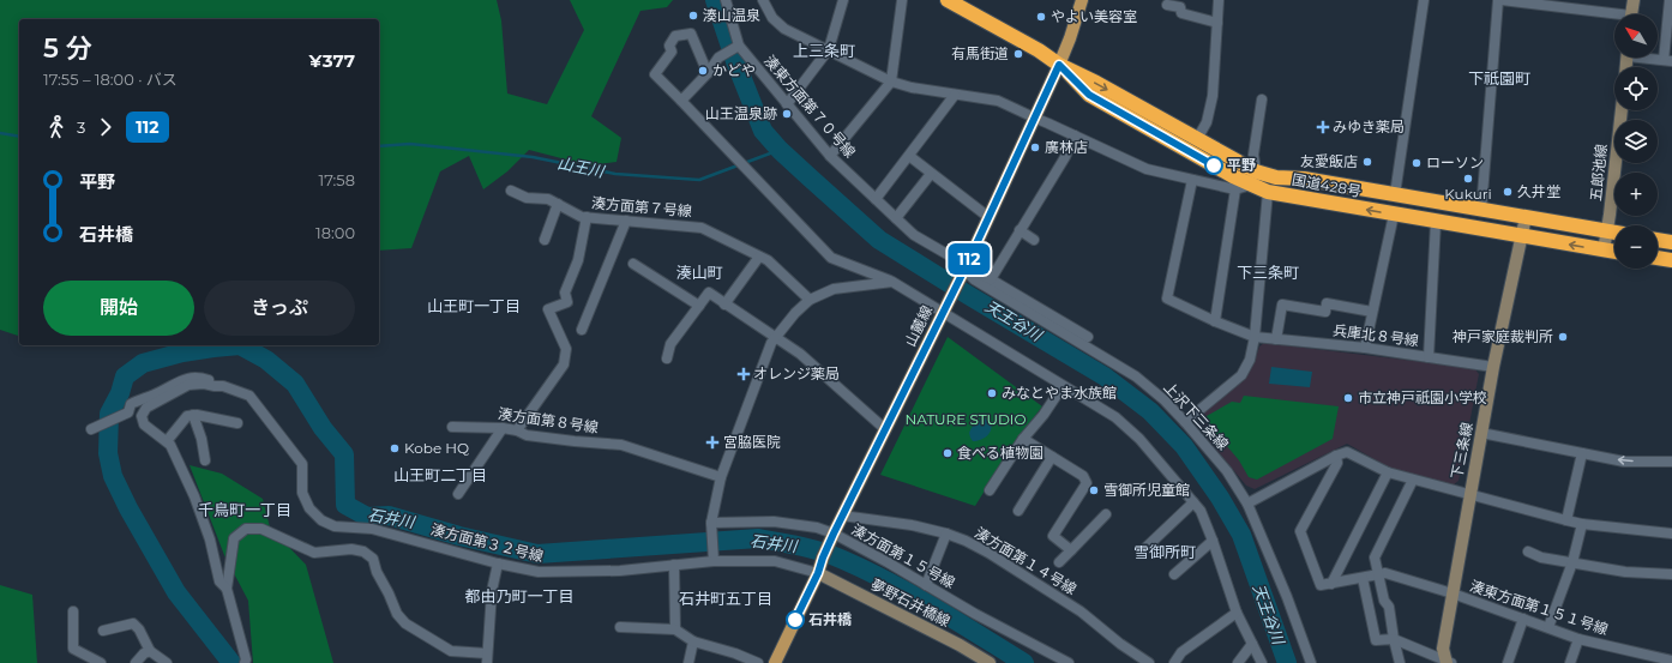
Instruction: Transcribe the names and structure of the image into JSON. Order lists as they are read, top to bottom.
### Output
{
  "streets": {
    "highway": ["国道428号"],
    "main road": ["山麓線"],
    "street": [
      "湊東方面第７０号線",
      "五郎池線",
      "湊方面第７号線",
      "兵庫北８号線",
      "上沢下三条線",
      "湊方面第８号線",
      "下三条線",
      "湊方面第３２号線",
      "湊方面第１５号線",
      "湊方面第１４号線",
      "夢野石井橋線",
      "湊東方面第１５１号線"
    ]
  },
  "crossings": [
    ["湊東方面第７０号線", "山麓線"],
    ["湊東方面第７０号線", "上沢下三条線"],
    ["五郎池線", "国道428号"],
    ["国道428号", "山麓線"],
    ["国道428号", "下三条線"],
    ["山麓線", "上沢下三条線"],
    ["山麓線", "湊方面第３２号線"],
    ["山麓線", "湊方面第１５号線"],
    ["山麓線", "湊方面第１４号線"],
    ["山麓線", "夢野石井橋線"],
    ["兵庫北８号線", "下三条線"],
    ["下三条線", "湊東方面第１５１号線"],
    ["湊方面第３２号線", "夢野石井橋線"]
  ],
  "districts": [
    "上三条町",
    "下祇園町",
    "湊山町",
    "下三条町",
    "山王町一丁目",
    "山王町二丁目",
    "千鳥町一丁目",
    "雪御所町",
    "都由乃町一丁目",
    "石井町五丁目"
  ],
  "water": ["山王川", "天王谷川", "石井川"],
  "parks": ["NATURE STUDIO"],
  "places": {
    "other": [
      "湊山温泉",
      "やよい美容室",
      "有馬街道",
      "かどや",
      "山王温泉跡",
      "廣林店",
      "友愛飯店",
      "ローソン",
      "平野",
      "Kukuri",
      "久井堂",
      "神戸家庭裁判所",
      "みなとやま水族館",
      "市立神戸祇園小学校",
      "Kobe HQ",
      "食べる植物園",
      "雪御所児童館",
      "石井橋"
    ],
    "health": ["みゆき薬局", "オレンジ薬局", "宮脇医院"]
  },
  "lines": ["bus line 112"],
  "north": "top left",
  "page": {
    "on_map": "112",
    "map_buttons": ["+", "−"],
    "heading": ["5 分", "17:55 – 18:00 · バス", "¥377"],
    "legs": ["3", "112"],
    "list": [
      {
        "name": "平野",
        "value": "17:58"
      },
      {
        "name": "石井橋",
        "value": "18:00"
      }
    ],
    "buttons": ["開始", "きっぷ"]
  }
}
